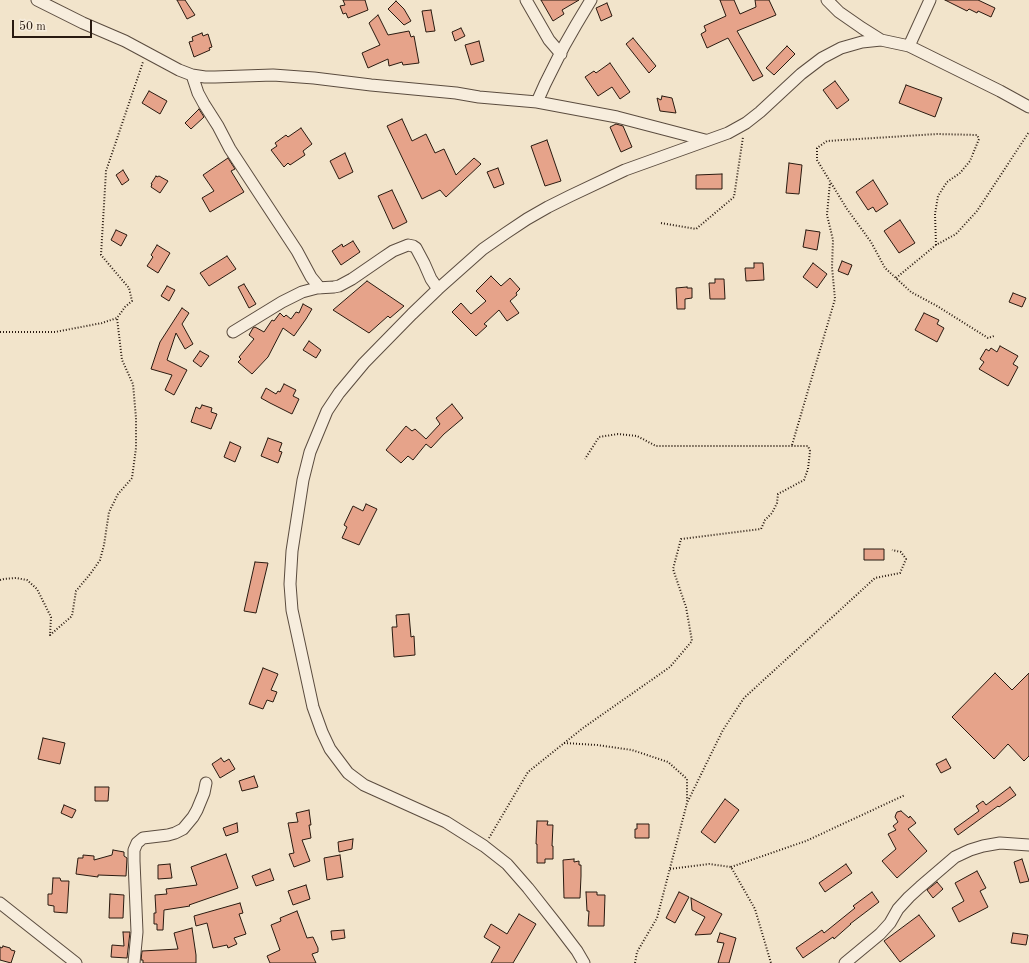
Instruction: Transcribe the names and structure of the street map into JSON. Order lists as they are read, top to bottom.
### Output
{
  "scale_bar": "50 m"
}
